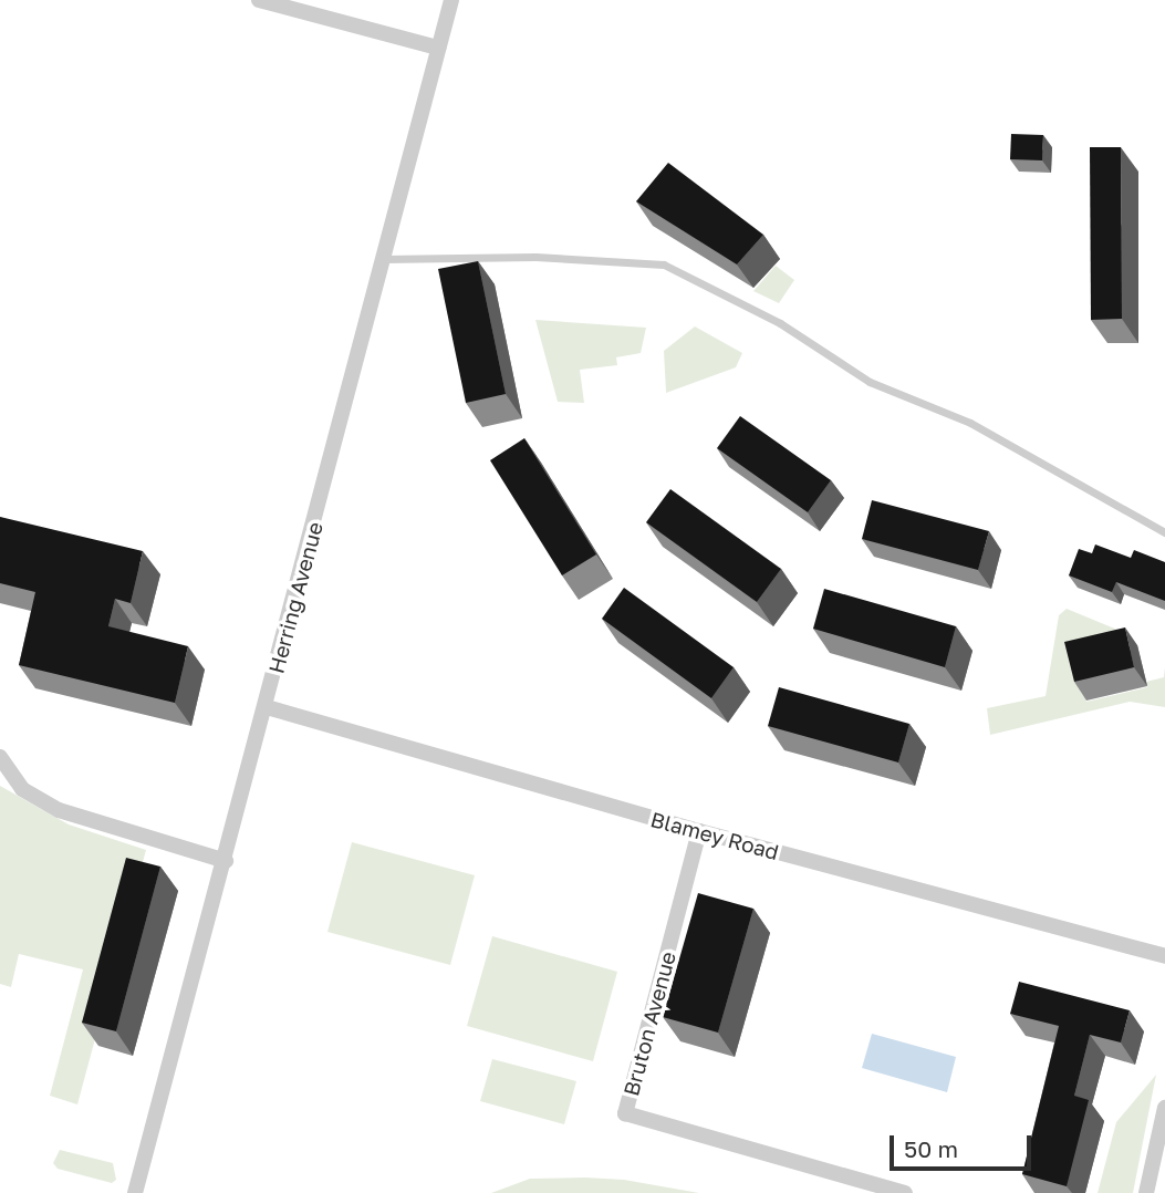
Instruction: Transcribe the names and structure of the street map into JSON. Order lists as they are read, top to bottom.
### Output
{
  "streets": {
    "street": ["Herring Avenue", "Blamey Road", "Bruton Avenue"]
  },
  "crossings": [
    ["Herring Avenue", "Blamey Road"],
    ["Blamey Road", "Bruton Avenue"]
  ],
  "scale_bar": "50 m"
}
